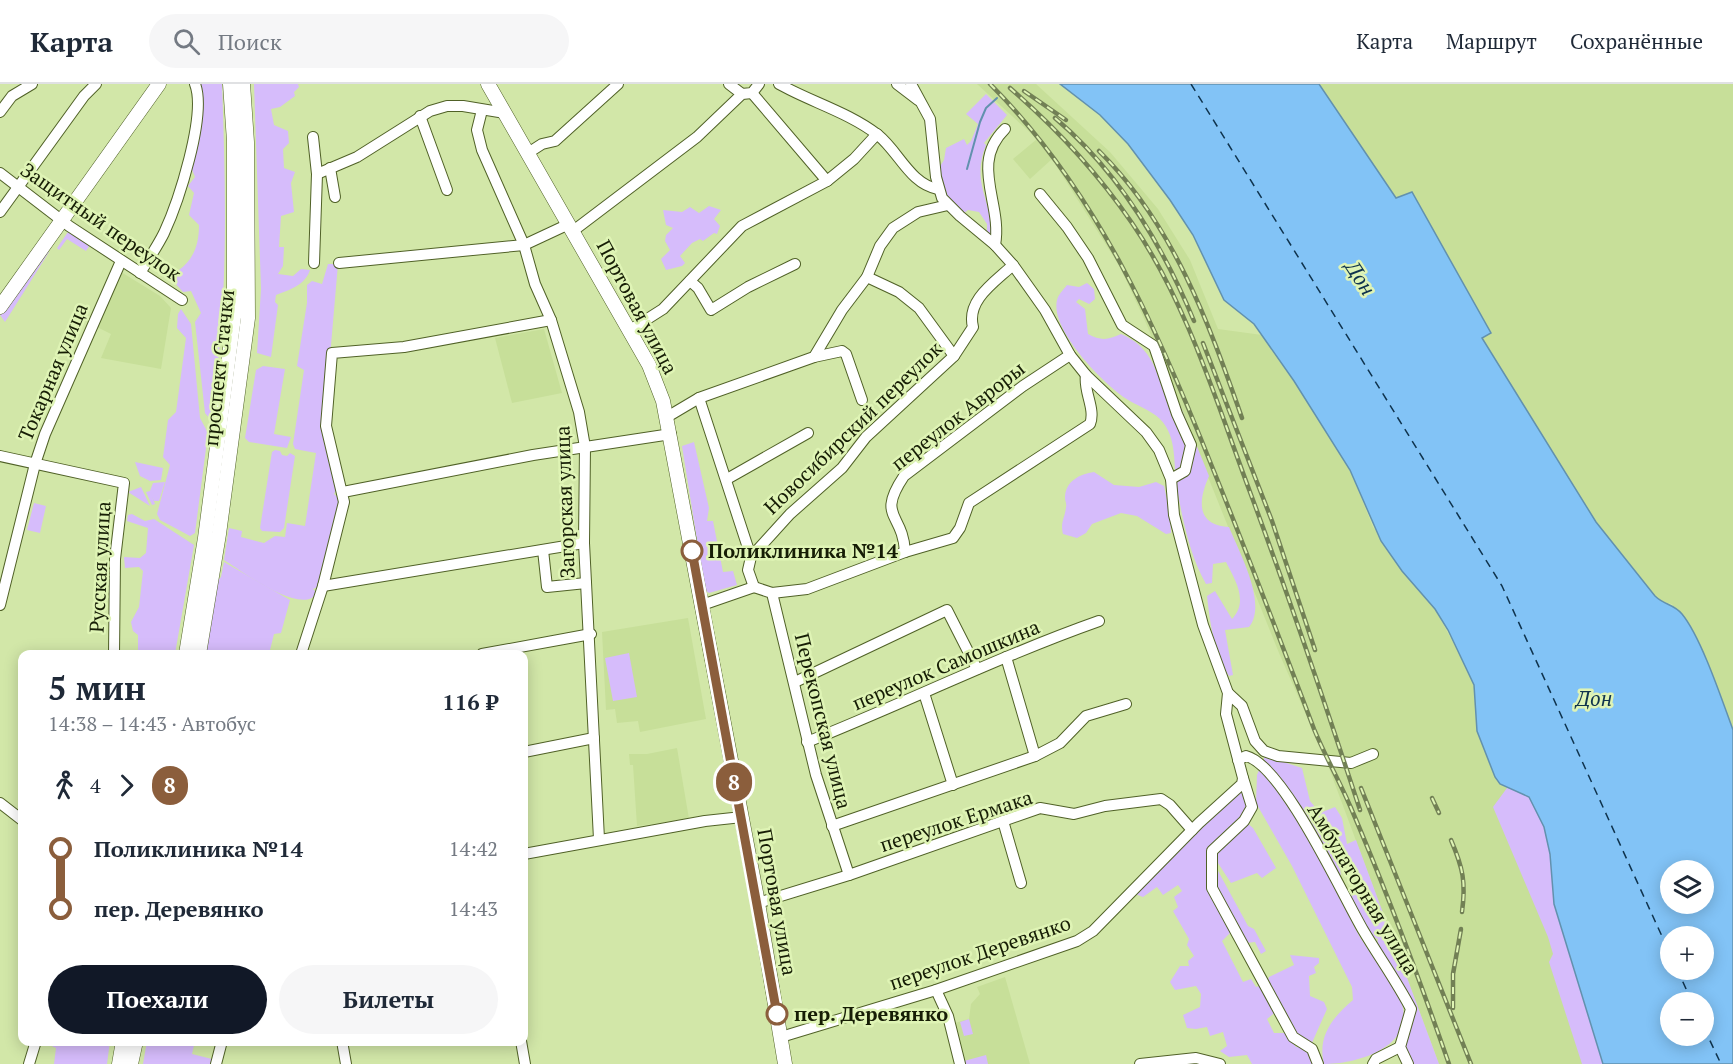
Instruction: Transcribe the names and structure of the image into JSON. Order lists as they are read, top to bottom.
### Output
{
  "streets": {
    "main road": ["Портовая улица", "проспект Стачки"],
    "street": [
      "Защитный переулок",
      "Токарная улица",
      "переулок Авроры",
      "Новосибирский переулок",
      "Загорская улица",
      "Русская улица",
      "переулок Самошкина",
      "Перекопская улица",
      "переулок Ермака",
      "Амбулаторная улица",
      "переулок Деревянко"
    ]
  },
  "crossings": [
    ["Защитный переулок", "Токарная улица"],
    ["Портовая улица", "переулок Ермака"],
    ["Портовая улица", "переулок Деревянко"],
    ["Токарная улица", "Русская улица"],
    ["переулок Самошкина", "Перекопская улица"],
    ["Перекопская улица", "переулок Ермака"],
    ["переулок Ермака", "переулок Деревянко"]
  ],
  "water": ["Дон"],
  "places": ["Поликлиника №14", "пер. Деревянко"],
  "lines": ["bus line 8"],
  "page": {
    "header": "Карта",
    "search": "Поиск",
    "nav": ["Карта", "Маршрут", "Сохранённые"],
    "on_map": "8",
    "heading": ["5 мин", "14:38 – 14:43 · Автобус", "116 ₽"],
    "legs": ["4", "8"],
    "list": [
      {
        "name": "Поликлиника №14",
        "value": "14:42"
      },
      {
        "name": "пер. Деревянко",
        "value": "14:43"
      }
    ],
    "map_buttons": ["+", "−"],
    "buttons": ["Поехали", "Билеты"]
  }
}
